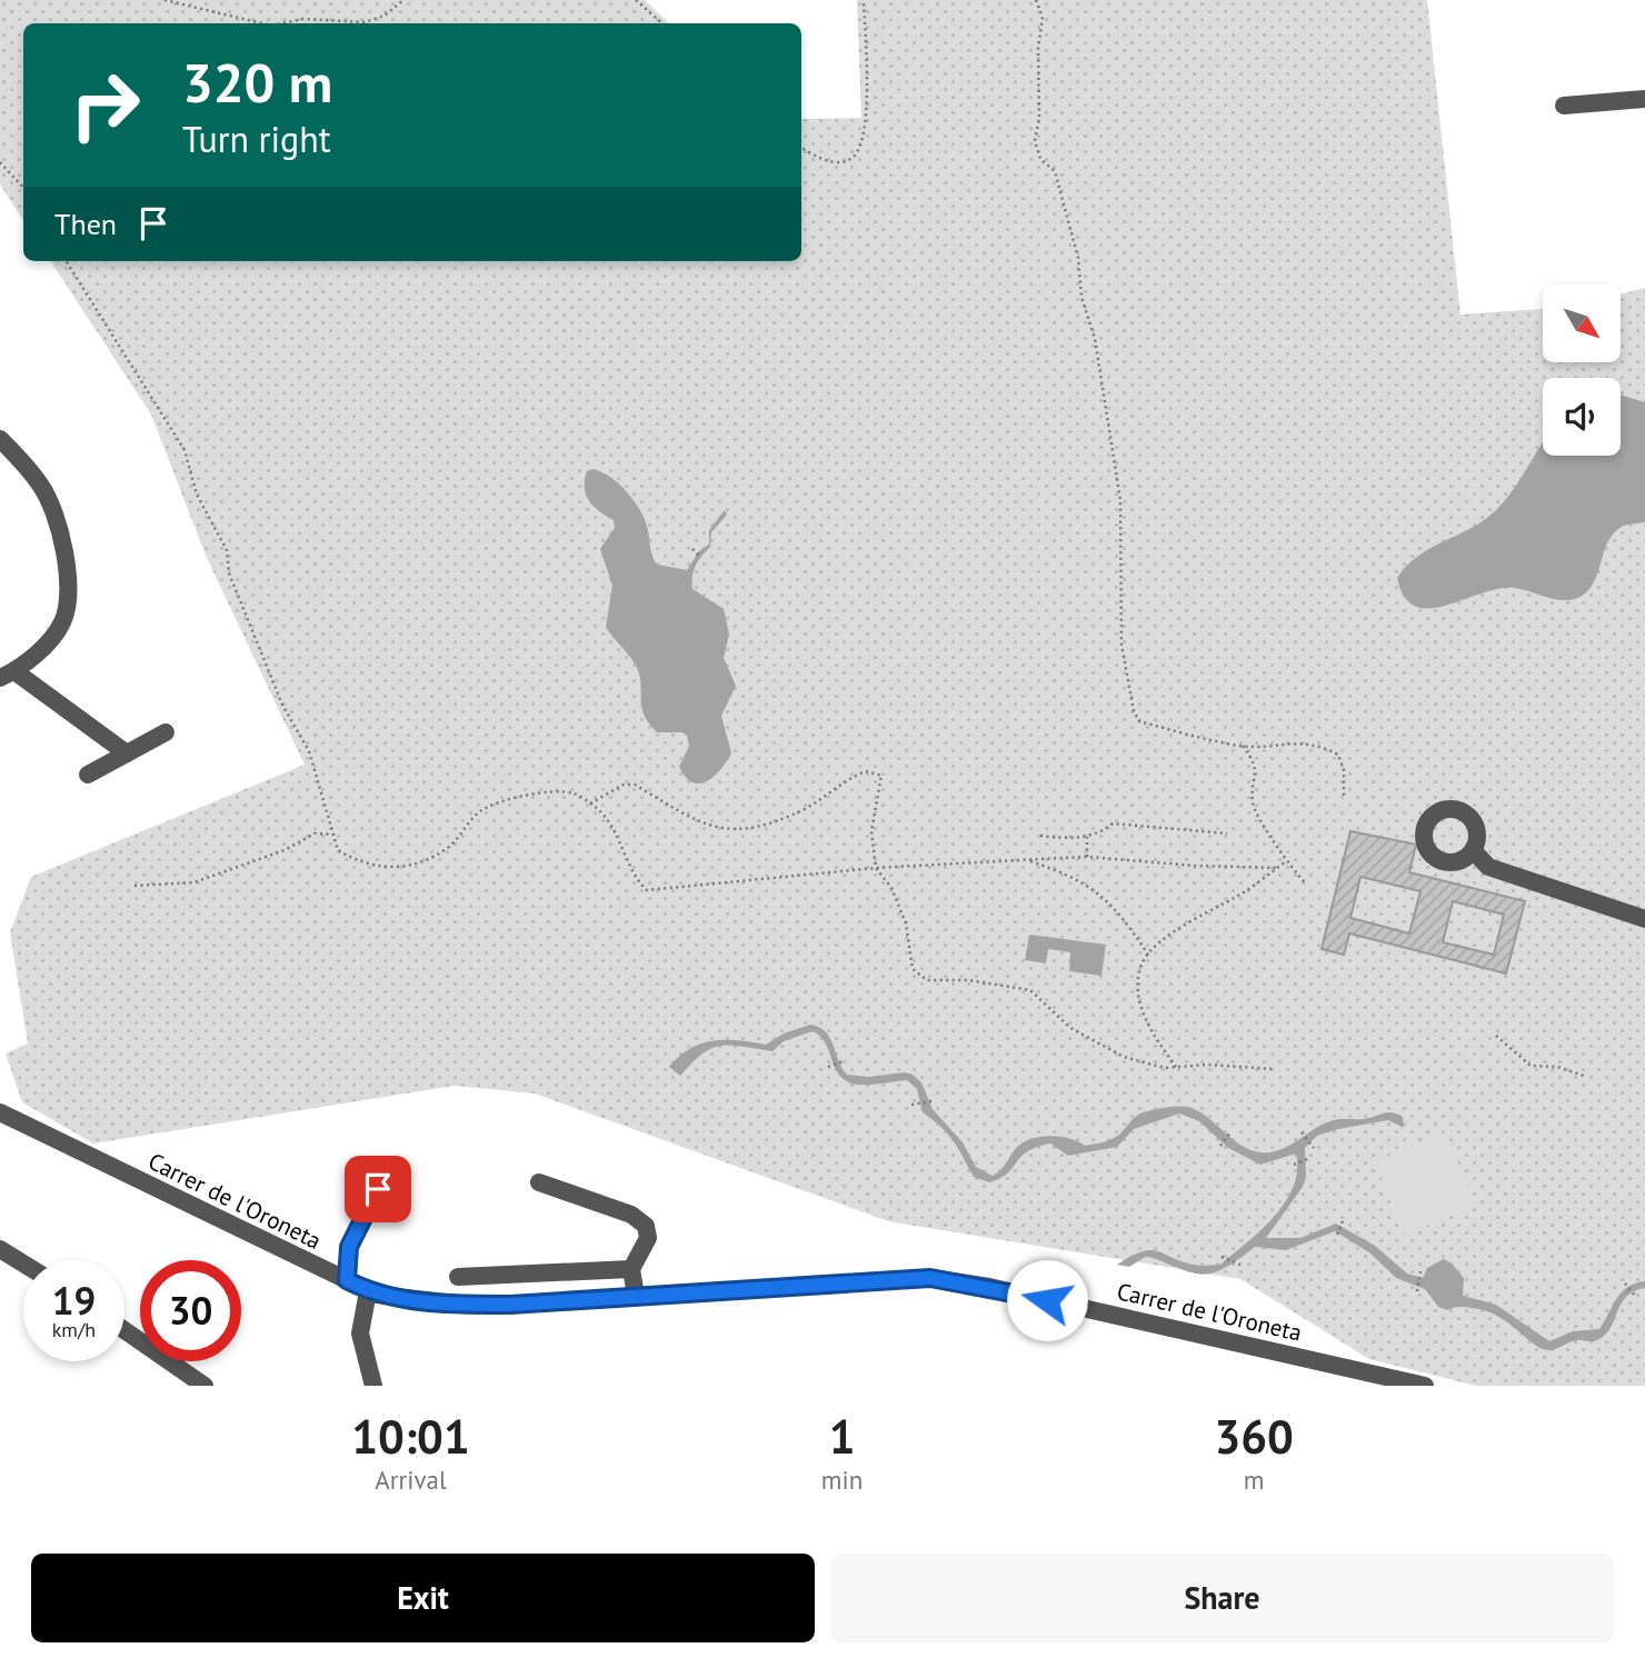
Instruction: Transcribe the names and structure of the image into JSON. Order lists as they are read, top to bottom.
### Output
{
  "streets": {
    "street": ["Carrer de l'Oroneta"]
  },
  "north": "bottom right",
  "page": {
    "turn": ["320 m", "Turn right"],
    "then": "Then",
    "speed": "19 km/h",
    "limit": "30",
    "eta": [
      "10:01",
      "Arrival",
      "1",
      "min",
      "360",
      "m"
    ],
    "buttons": ["Exit", "Share"]
  }
}
